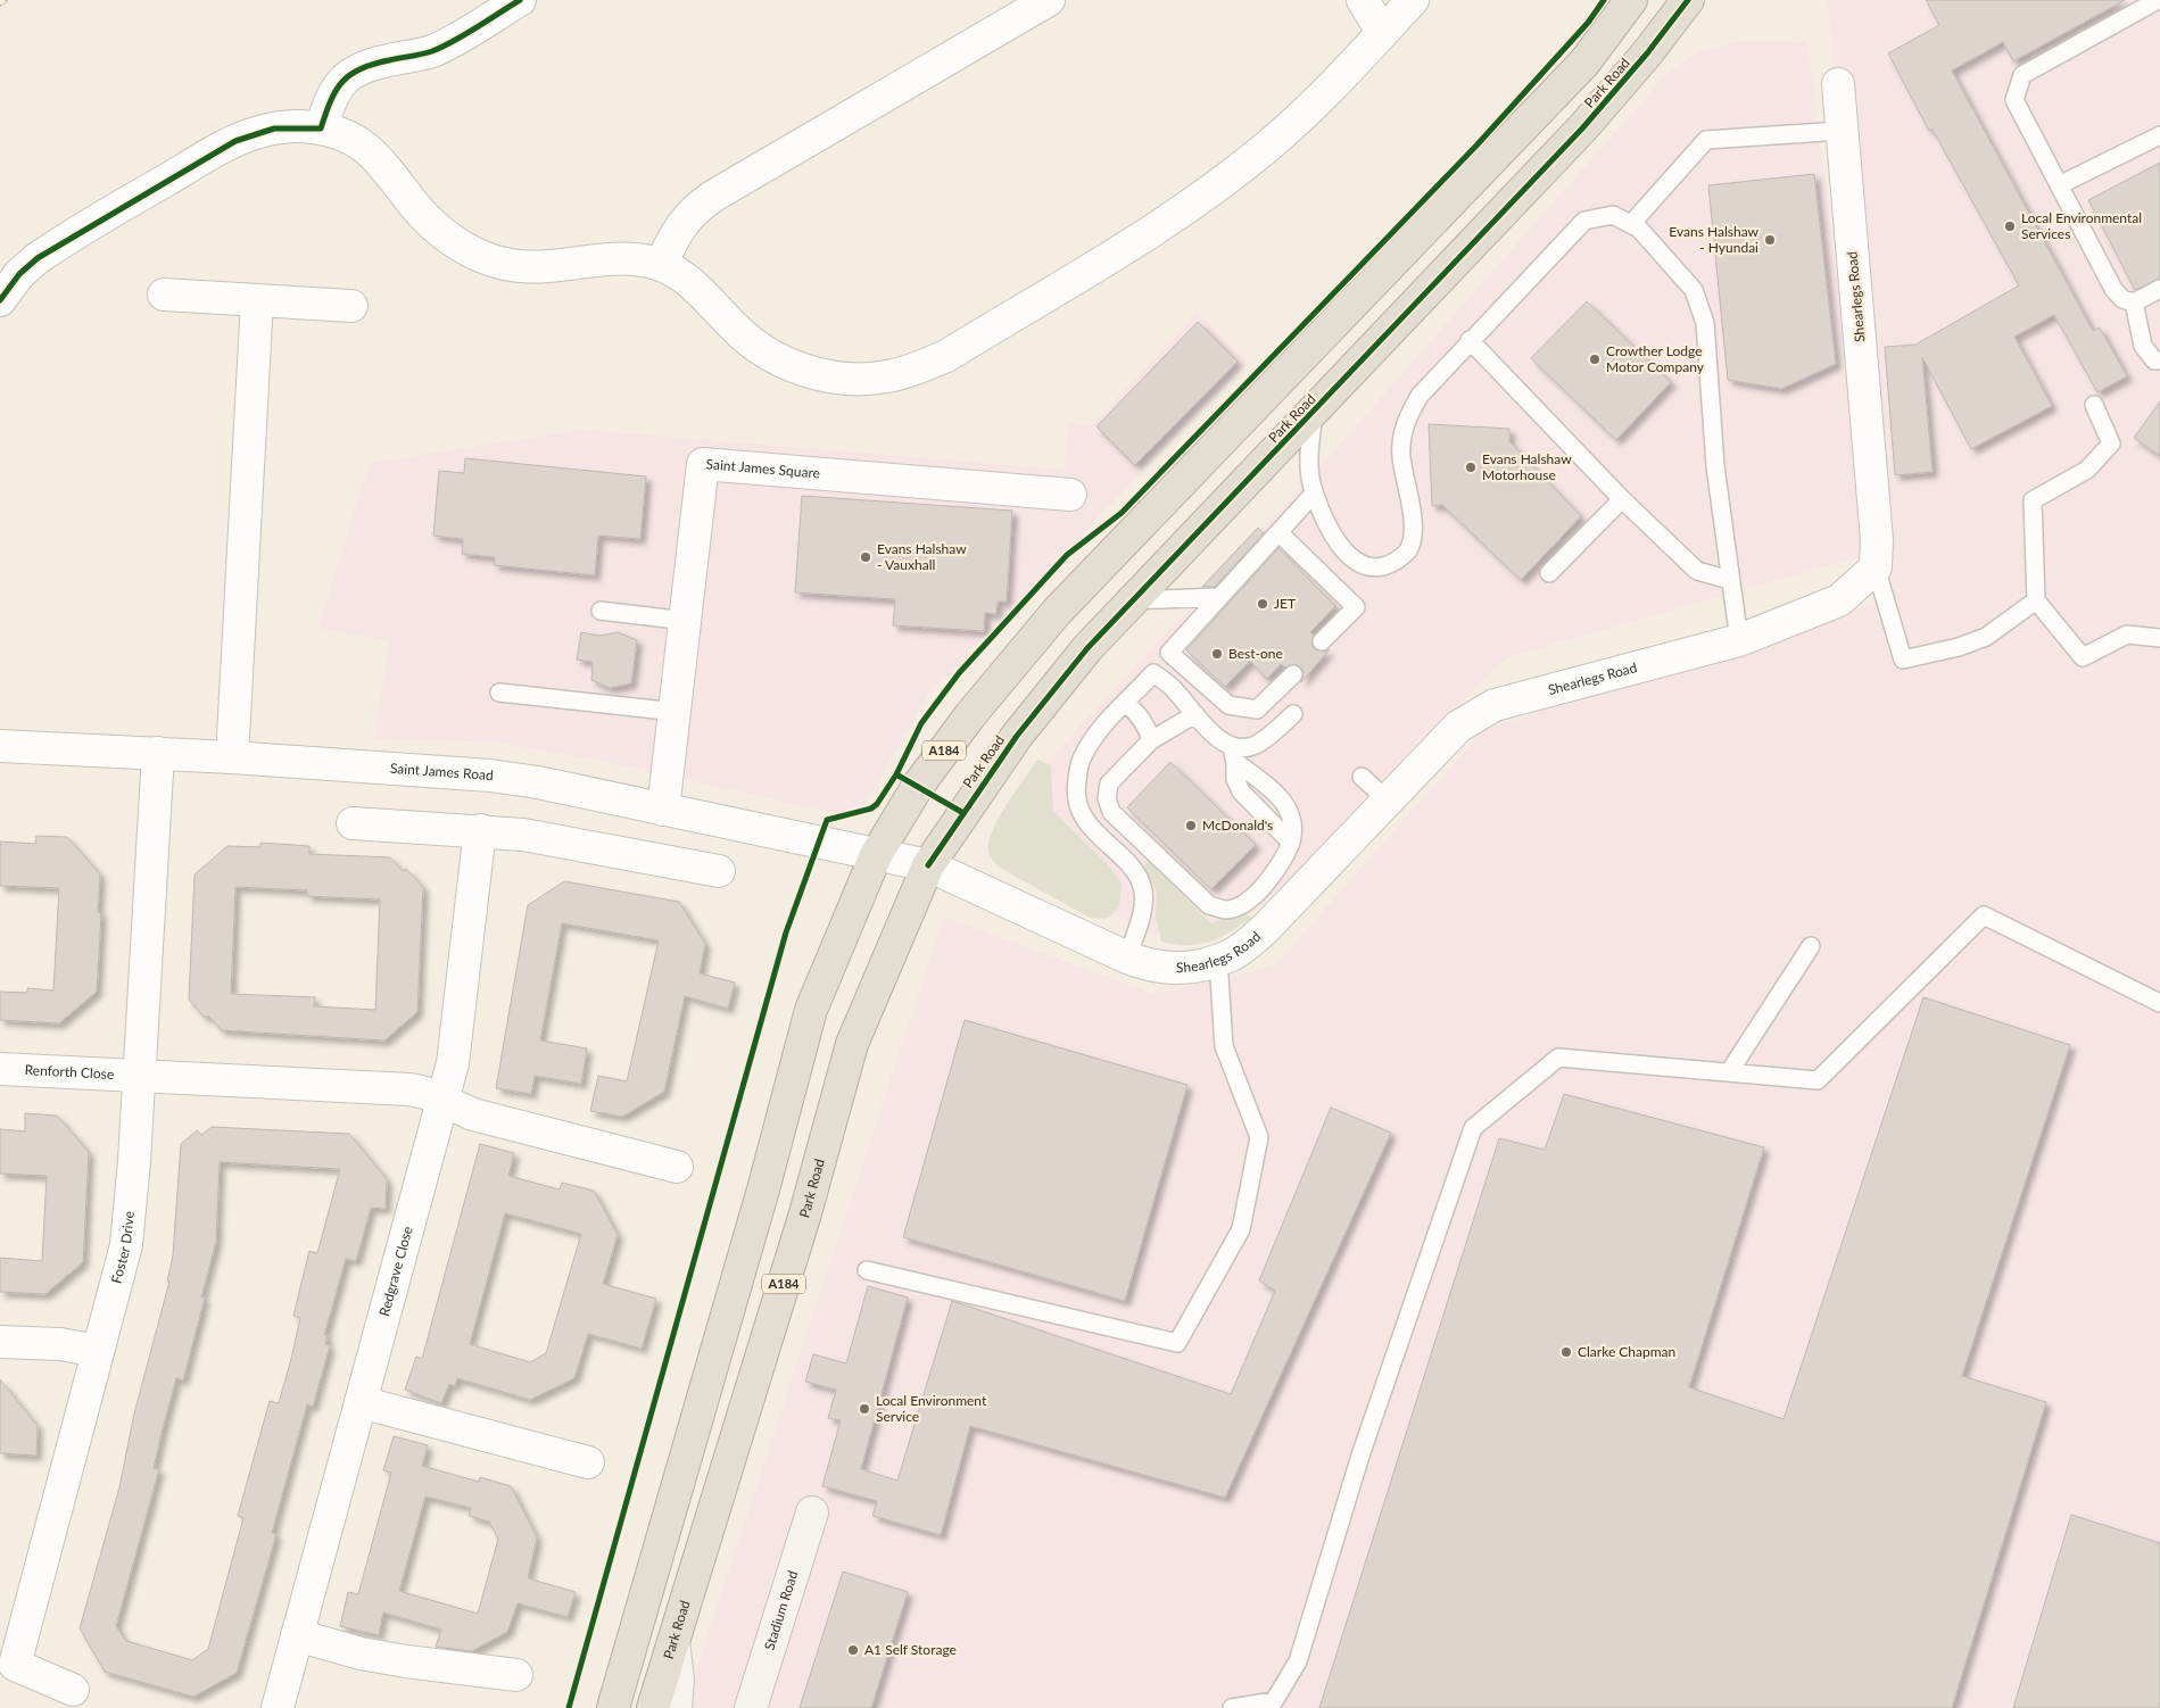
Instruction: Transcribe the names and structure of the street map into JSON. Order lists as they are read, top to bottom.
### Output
{
  "streets": {
    "highway": ["Park Road", "A184"],
    "street": [
      "Shearlegs Road",
      "Saint James Square",
      "Saint James Road",
      "Renforth Close",
      "Foster Drive",
      "Redgrave Close",
      "Stadium Road"
    ]
  },
  "crossings": [
    ["Park Road", "Shearlegs Road"],
    ["Shearlegs Road", "A184"],
    ["Shearlegs Road", "Saint James Road"],
    ["Saint James Square", "Saint James Road"],
    ["A184", "Saint James Road"],
    ["Saint James Road", "Foster Drive"],
    ["Renforth Close", "Foster Drive"],
    ["Renforth Close", "Redgrave Close"]
  ],
  "places": [
    "Local Environmental Services",
    "Evans Halshaw - Hyundai",
    "Crowther Lodge Motor Company",
    "Evans Halshaw Motorhouse",
    "Evans Halshaw - Vauxhall",
    "JET",
    "Best-one",
    "McDonald's",
    "Clarke Chapman",
    "Local Environment Service",
    "A1 Self Storage"
  ]
}
